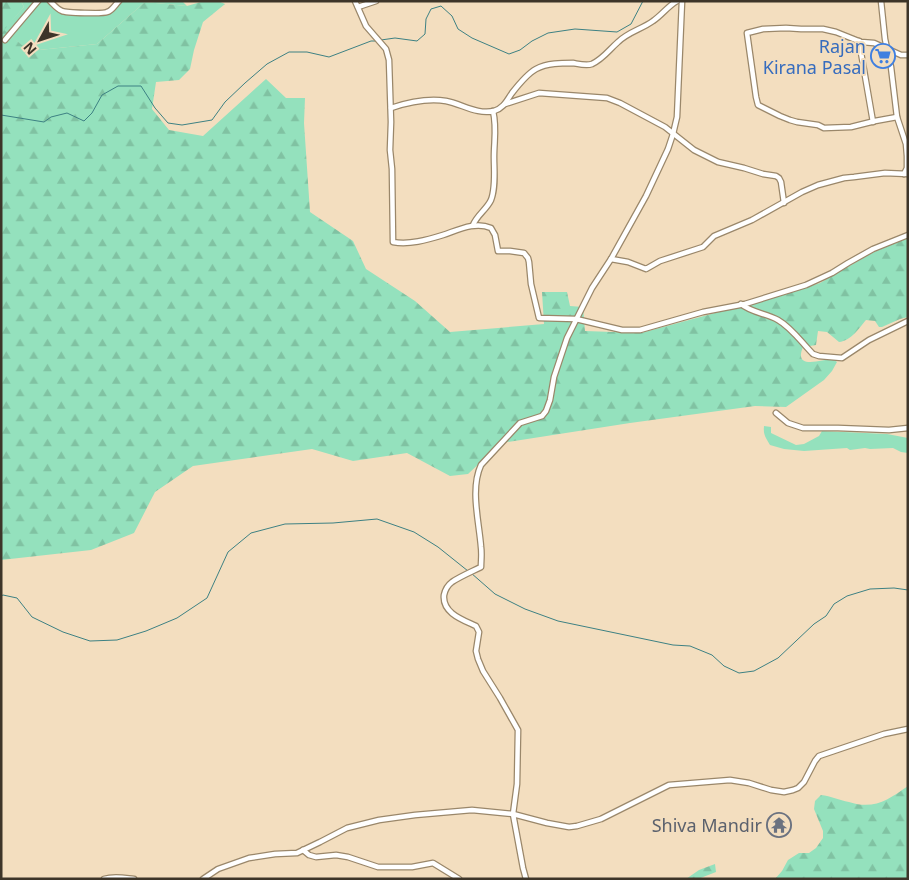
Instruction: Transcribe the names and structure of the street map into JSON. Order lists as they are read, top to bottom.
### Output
{
  "places": {
    "supermarket": ["Rajan Kirana Pasal"],
    "temple": ["Shiva Mandir"]
  },
  "north": "bottom left"
}
